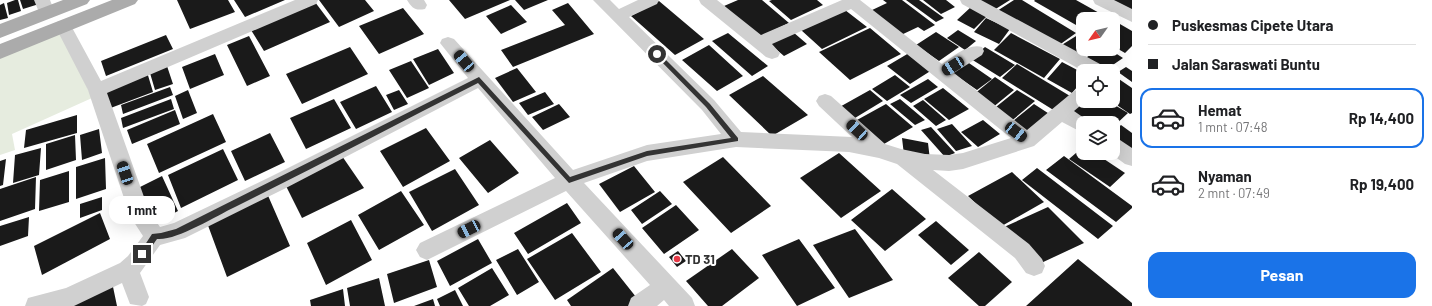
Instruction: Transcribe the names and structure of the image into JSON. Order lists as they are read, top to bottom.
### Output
{
  "places": ["TD 31"],
  "north": "bottom left",
  "page": {
    "banner": ["Puskesmas Cipete Utara", "Jalan Saraswati Buntu"],
    "list": [
      {
        "name": "Hemat",
        "note": "1 mnt · 07:48",
        "value": "Rp 14,400"
      },
      {
        "name": "Nyaman",
        "note": "2 mnt · 07:49",
        "value": "Rp 19,400"
      }
    ],
    "bubble": "1 mnt",
    "buttons": "Pesan"
  }
}
